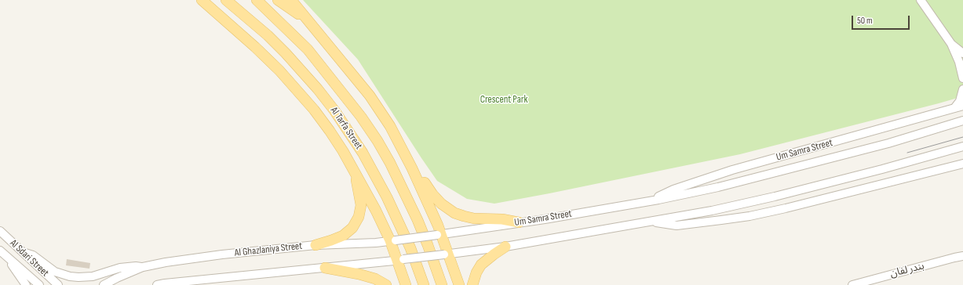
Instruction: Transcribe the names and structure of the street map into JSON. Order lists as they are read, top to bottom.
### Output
{
  "streets": {
    "main road": ["Al Tarfa Street"],
    "street": [
      "Um Samra Street",
      "Al Ghazlaniya Street",
      "Al Sdari Street",
      "بندر لفان"
    ]
  },
  "crossings": [
    ["Um Samra Street", "Al Ghazlaniya Street"]
  ],
  "parks": ["Crescent Park"],
  "scale_bar": "50 m"
}
